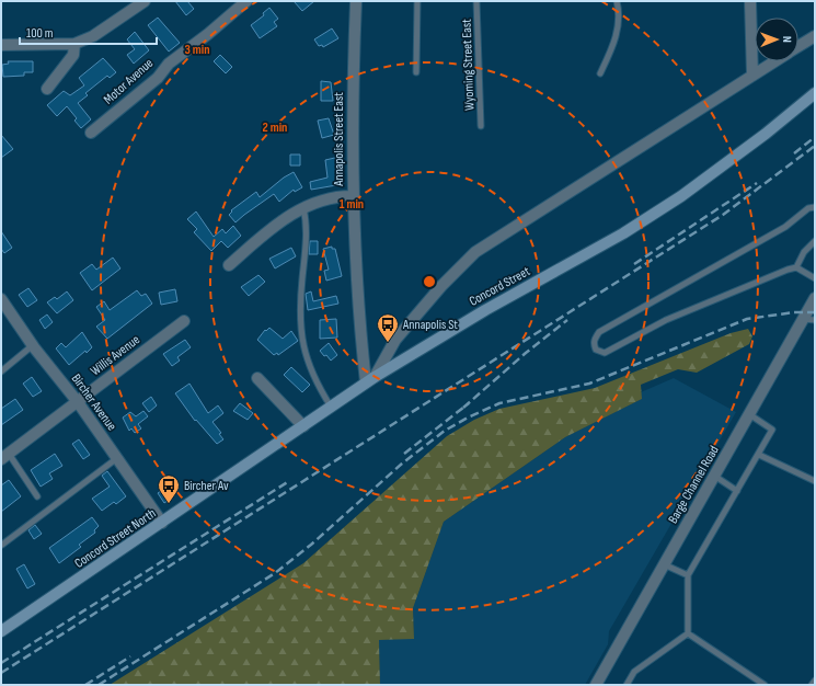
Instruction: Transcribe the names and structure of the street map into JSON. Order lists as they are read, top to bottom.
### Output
{
  "streets": {
    "main road": ["Concord Street", "Concord Street North"],
    "street": [
      "Motor Avenue",
      "Annapolis Street East",
      "Willis Avenue",
      "Bircher Avenue",
      "Barge Channel Road"
    ],
    "lane": ["Wyoming Street East"]
  },
  "crossings": [
    ["Annapolis Street East", "Concord Street"],
    ["Annapolis Street East", "Concord Street North"],
    ["Concord Street", "Concord Street North"],
    ["Willis Avenue", "Bircher Avenue"],
    ["Bircher Avenue", "Concord Street North"]
  ],
  "places": {
    "bus stop": ["Annapolis St", "Bircher Av"]
  },
  "scale_bar": "100 m",
  "north": "right",
  "rings": ["3 min", "2 min", "1 min"]
}
